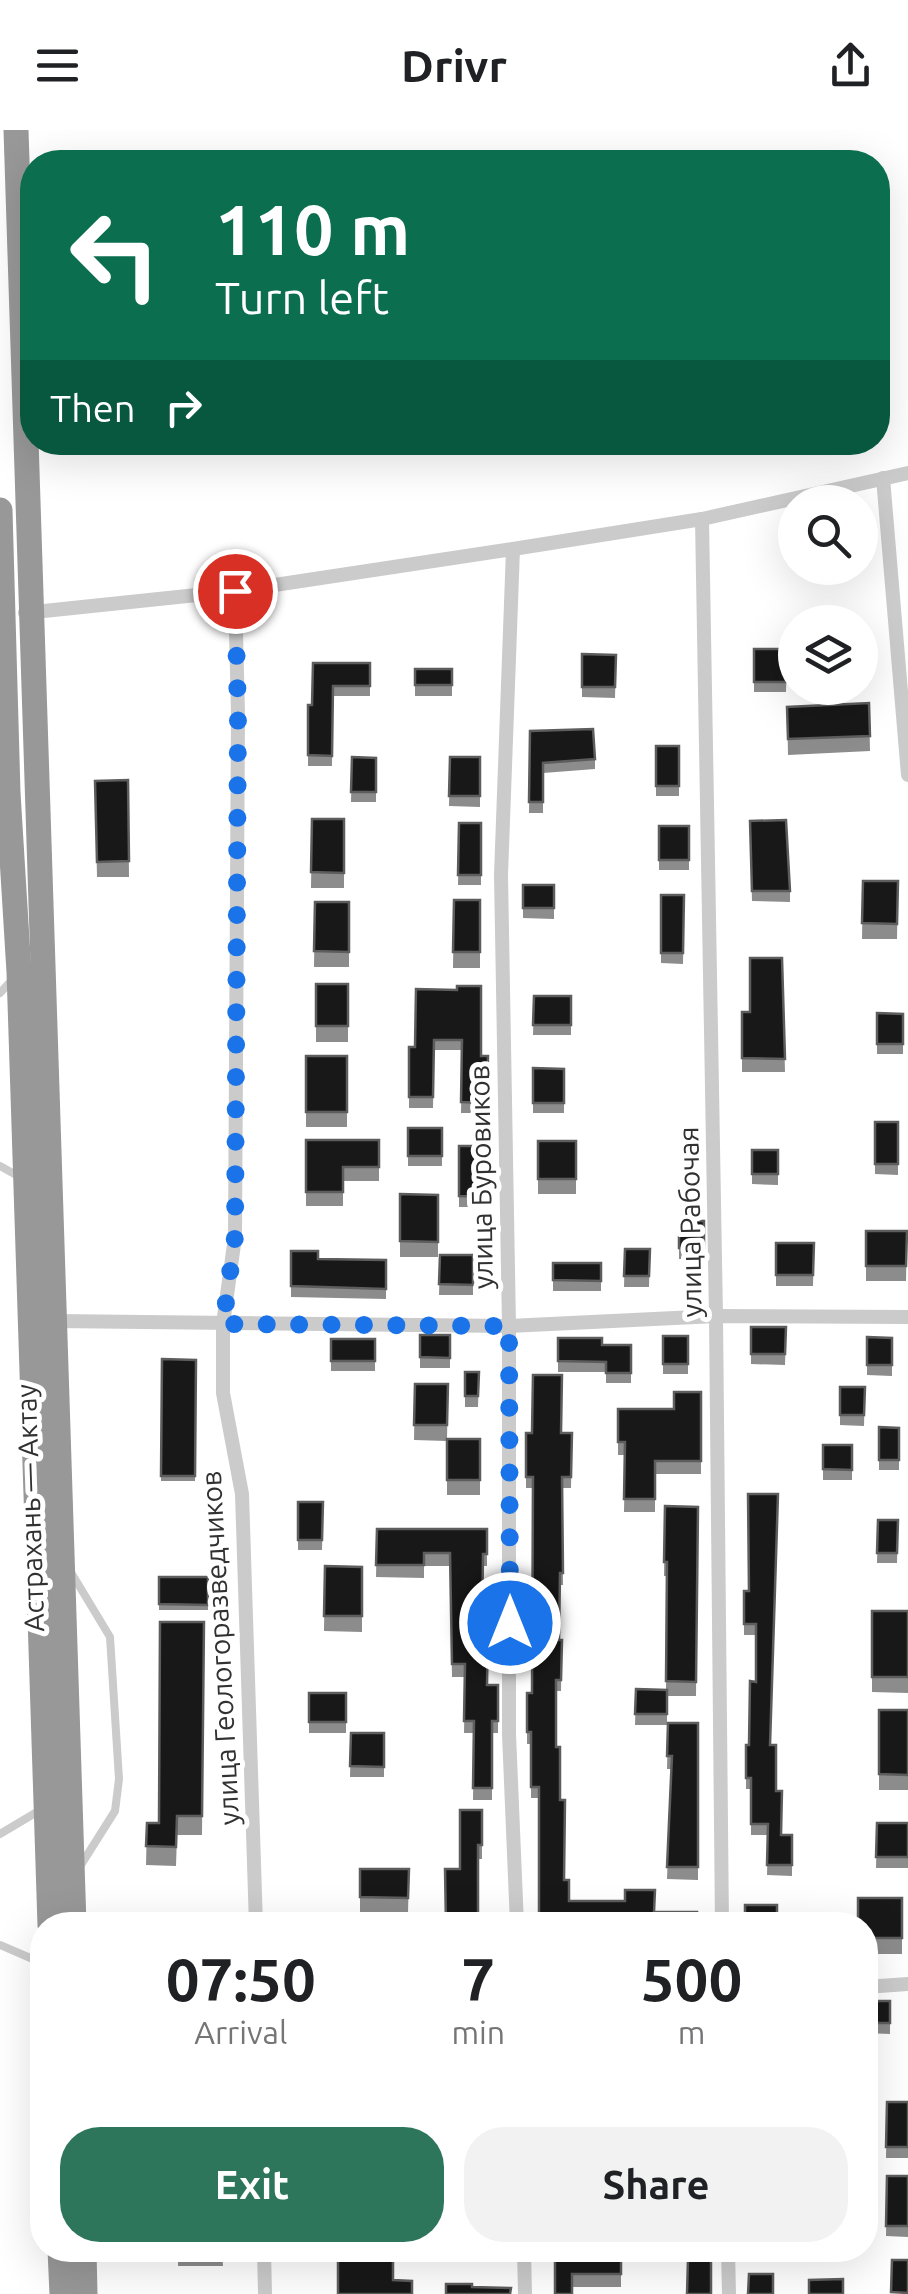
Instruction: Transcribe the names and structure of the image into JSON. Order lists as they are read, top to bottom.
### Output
{
  "streets": {
    "highway": ["Астрахань — Актау"],
    "street": ["улица Буровиков", "улица Рабочая", "улица Геологоразведчиков"]
  },
  "page": {
    "header": "Drivr",
    "turn": ["110 m", "Turn left"],
    "then": "Then",
    "eta": [
      "07:50",
      "Arrival",
      "7",
      "min",
      "500",
      "m"
    ],
    "buttons": ["Exit", "Share"]
  }
}
